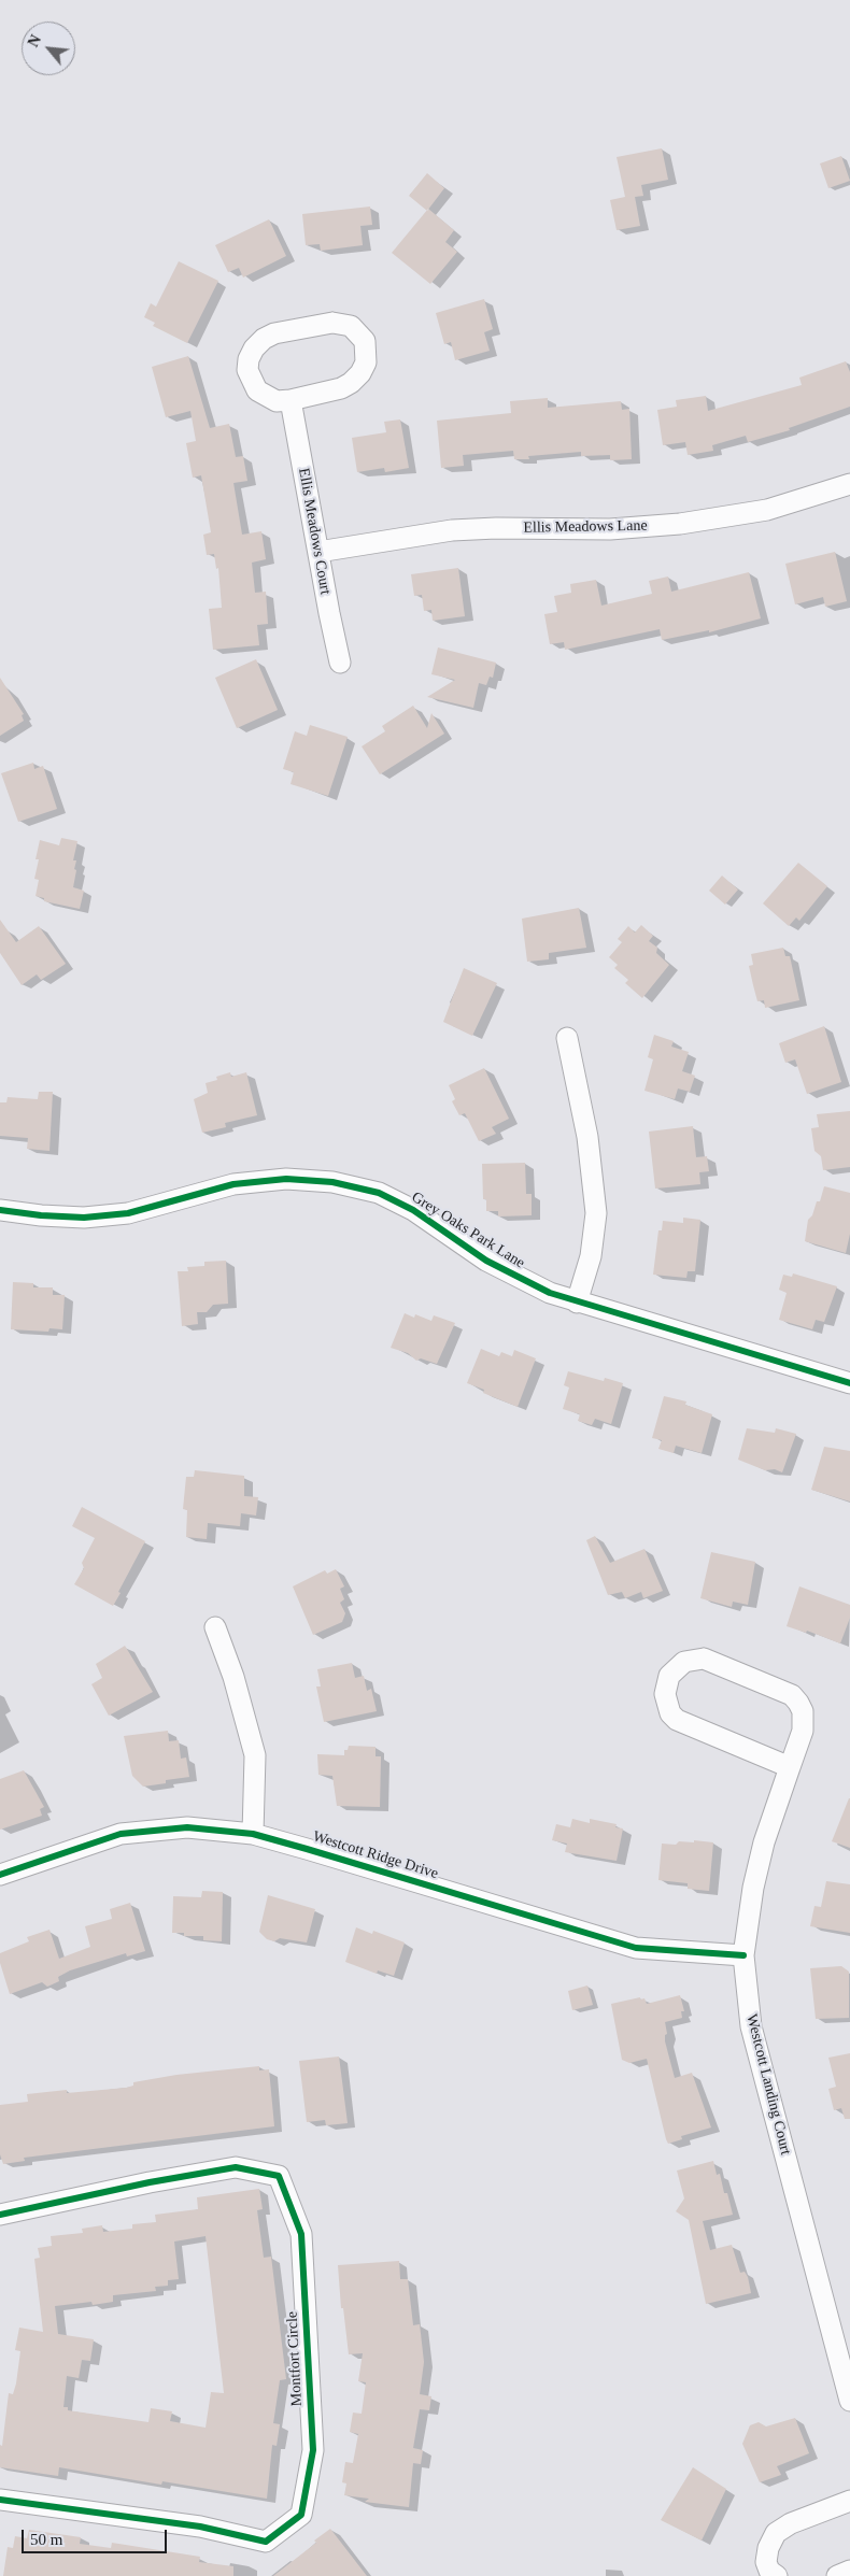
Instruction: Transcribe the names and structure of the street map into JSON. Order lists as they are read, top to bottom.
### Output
{
  "streets": {
    "street": [
      "Ellis Meadows Lane",
      "Ellis Meadows Court",
      "Grey Oaks Park Lane",
      "Westcott Ridge Drive",
      "Westcott Landing Court",
      "Montfort Circle"
    ]
  },
  "crossings": [
    ["Ellis Meadows Lane", "Ellis Meadows Court"],
    ["Westcott Ridge Drive", "Westcott Landing Court"]
  ],
  "scale_bar": "50 m",
  "north": "top left"
}
